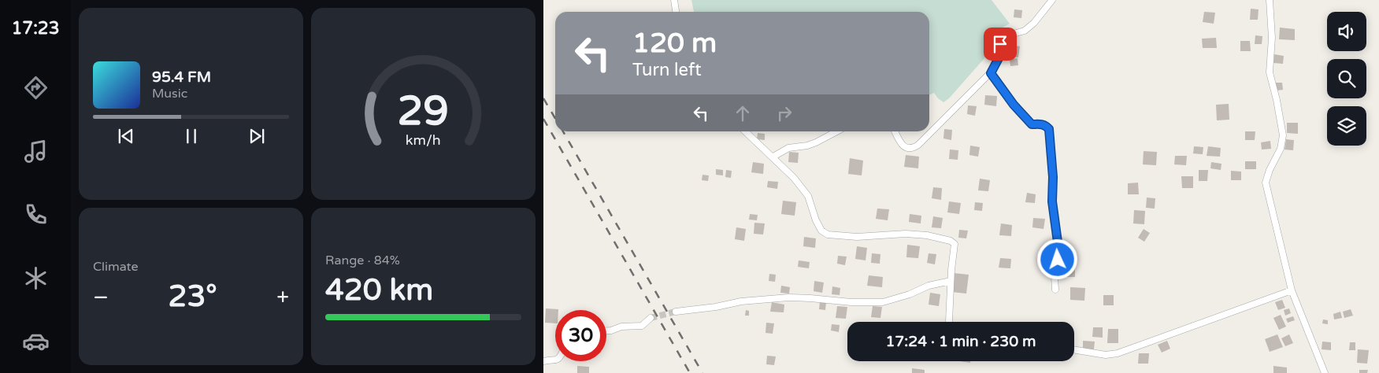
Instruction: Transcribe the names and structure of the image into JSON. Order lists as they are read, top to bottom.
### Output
{
  "page": {
    "tabs": "17:23",
    "turn": ["120 m", "Turn left"],
    "song": ["95.4 FM", "Music"],
    "tile": [
      "Climate",
      ["Range · 84%", "420 km"]
    ],
    "heat": ["−", "23°", "+"],
    "limit": "30",
    "trip": "17:24 · 1 min · 230 m",
    "gauge": ["29", "km/h"]
  }
}
